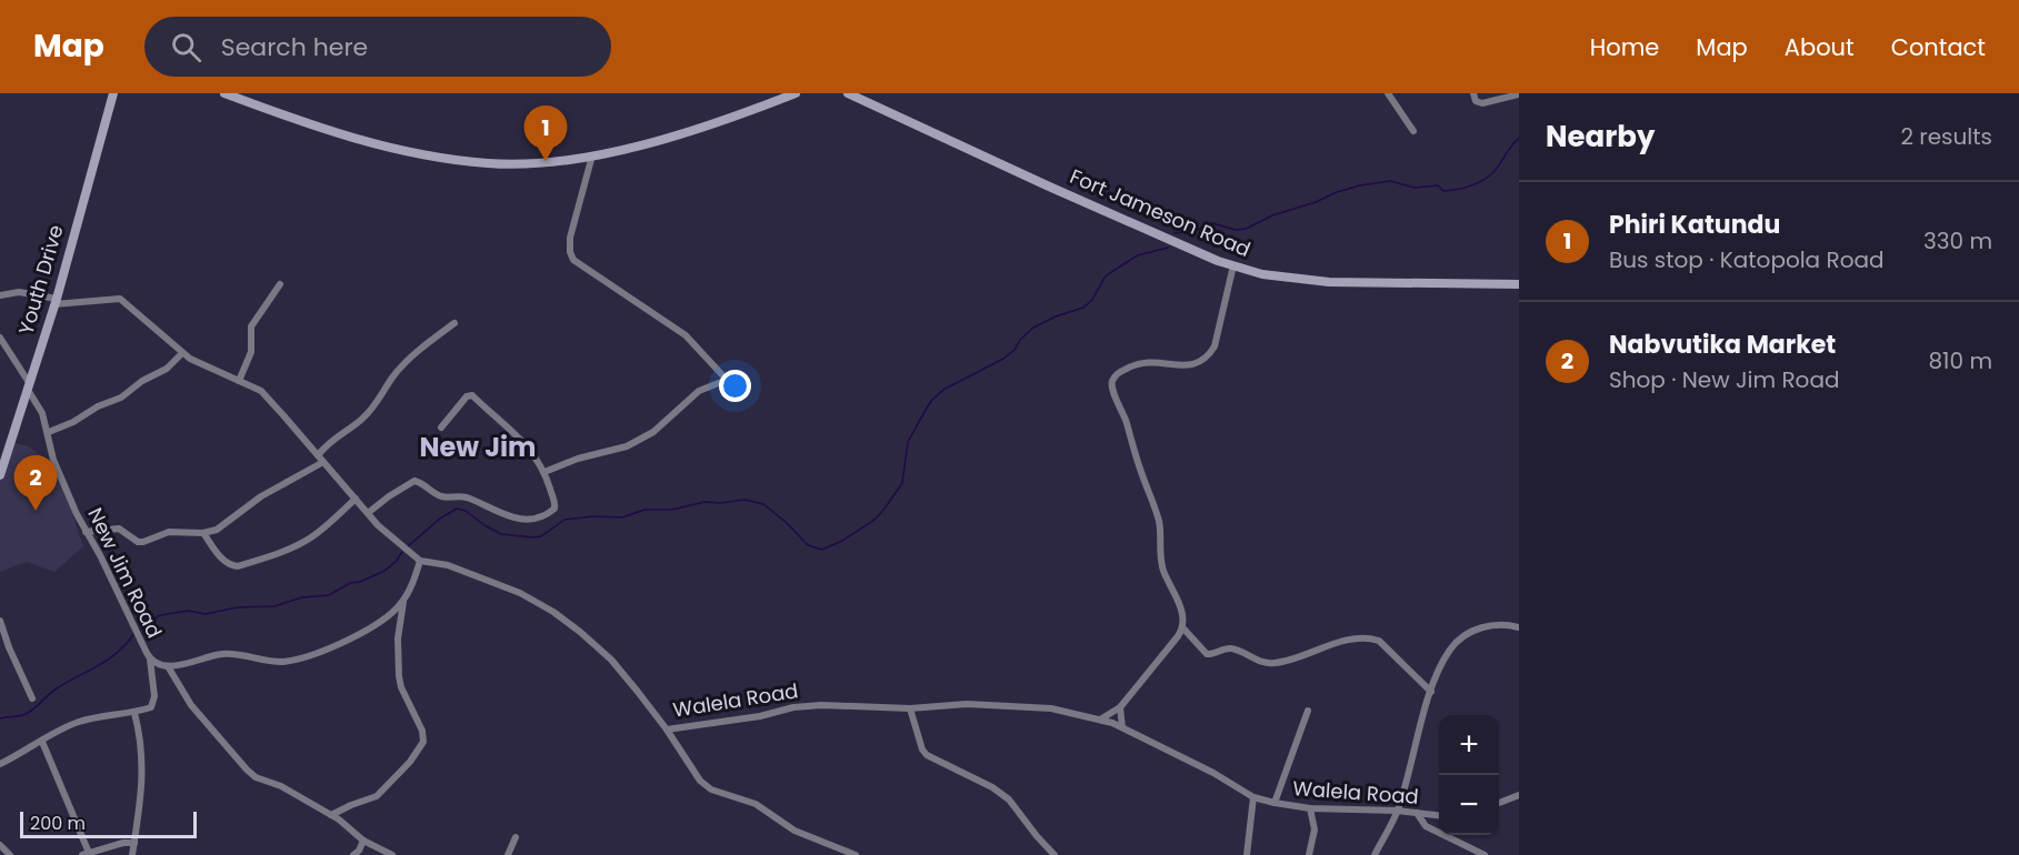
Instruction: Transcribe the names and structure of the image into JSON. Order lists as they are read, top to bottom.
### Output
{
  "streets": {
    "street": [
      "Fort Jameson Road",
      "Youth Drive",
      "New Jim Road",
      "Walela Road"
    ]
  },
  "crossings": [
    ["Youth Drive", "New Jim Road"],
    ["Youth Drive", "Walela Road"]
  ],
  "districts": ["New Jim"],
  "scale_bar": "200 m",
  "page": {
    "header": "Map",
    "search": "Search here",
    "nav": [
      "Home",
      "Map",
      "About",
      "Contact"
    ],
    "heading": ["Nearby", "2 results"],
    "pins": ["1", "2"],
    "list": [
      {
        "mark": "1",
        "name": "Phiri Katundu",
        "note": "Bus stop · Katopola Road",
        "value": "330 m"
      },
      {
        "mark": "2",
        "name": "Nabvutika Market",
        "note": "Shop · New Jim Road",
        "value": "810 m"
      }
    ],
    "map_buttons": ["+", "−"],
    "scale": "200 m"
  }
}
